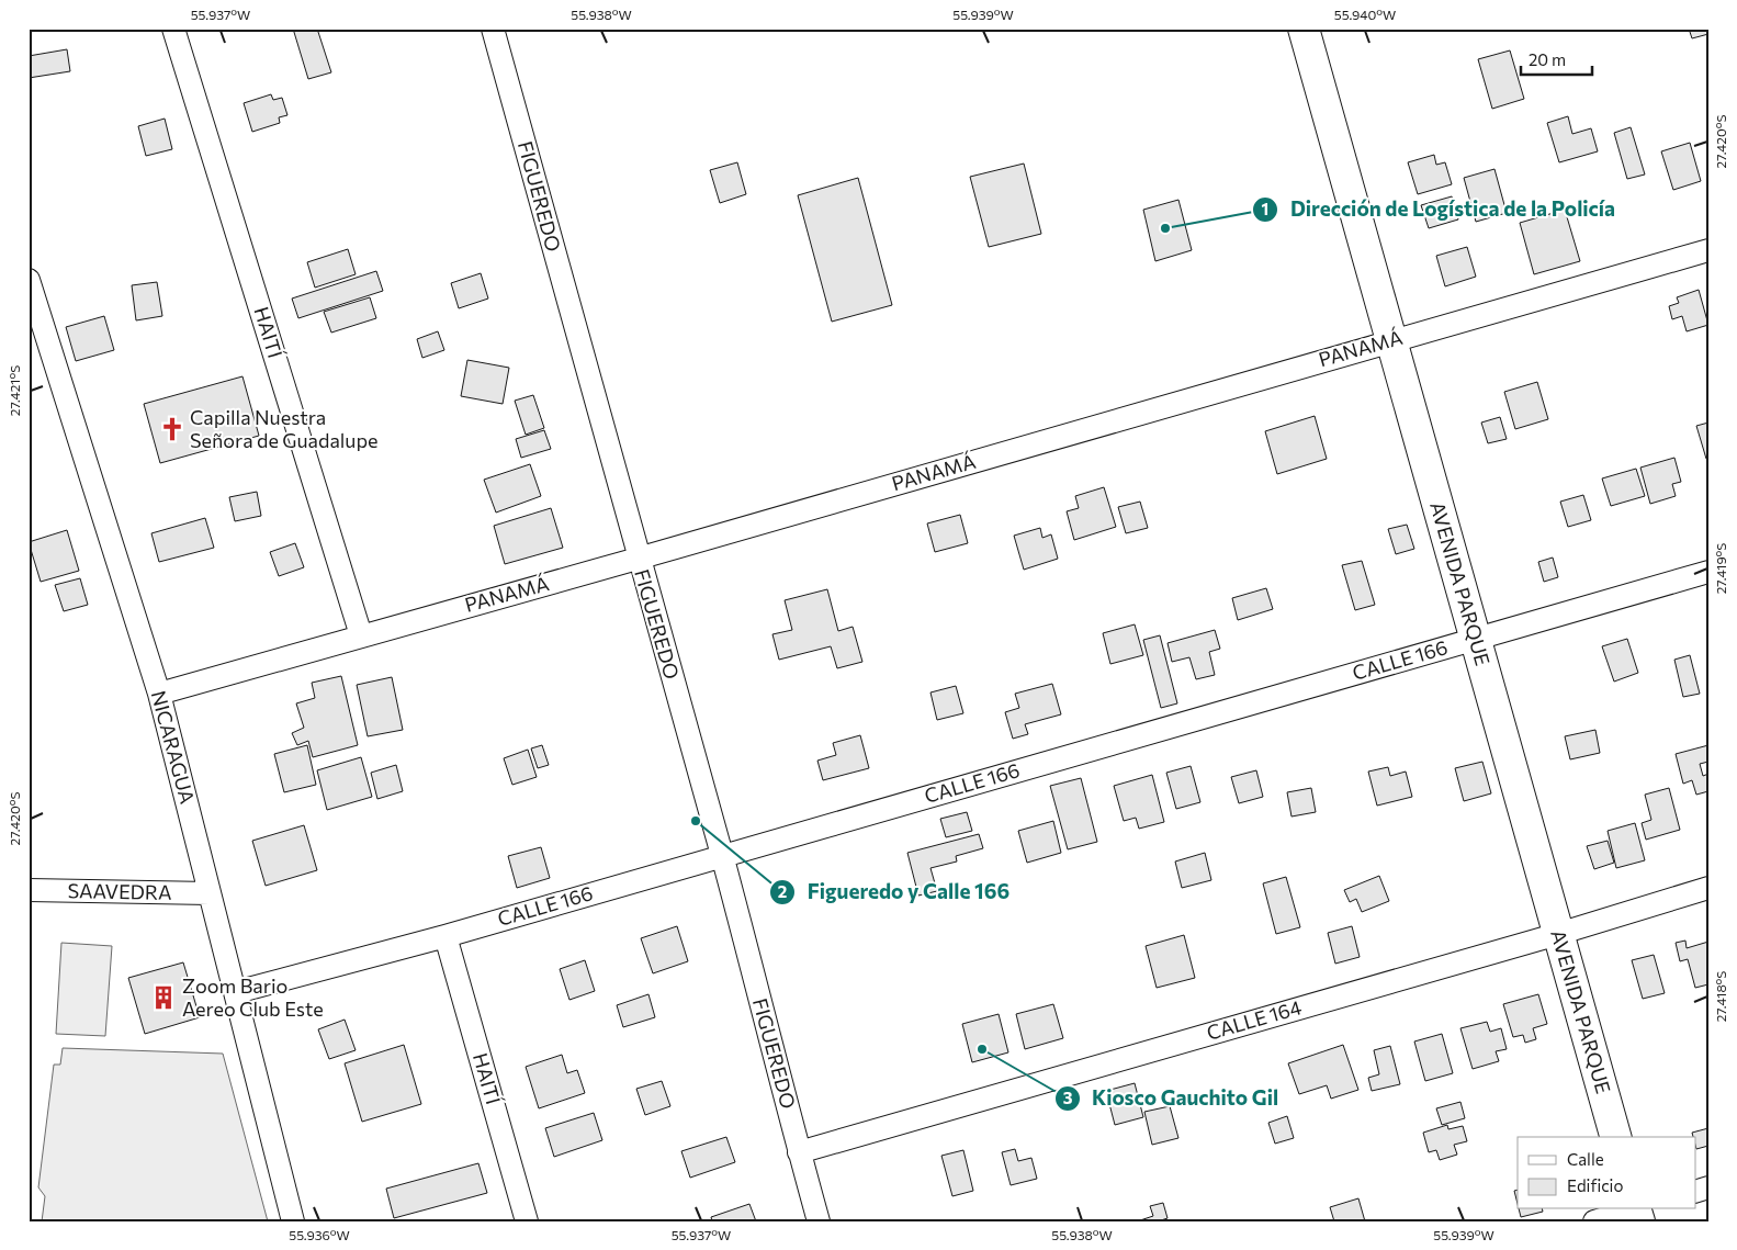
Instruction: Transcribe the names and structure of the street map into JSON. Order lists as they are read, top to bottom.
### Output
{
  "streets": {
    "street": [
      "FIGUEREDO",
      "HAITÍ",
      "PANAMÁ",
      "AVENIDA PARQUE",
      "CALLE 166",
      "NICARAGUA",
      "SAAVEDRA",
      "CALLE 164"
    ]
  },
  "crossings": [
    ["FIGUEREDO", "PANAMÁ"],
    ["FIGUEREDO", "CALLE 166"],
    ["FIGUEREDO", "CALLE 164"],
    ["HAITÍ", "PANAMÁ"],
    ["HAITÍ", "CALLE 166"],
    ["PANAMÁ", "AVENIDA PARQUE"],
    ["PANAMÁ", "NICARAGUA"],
    ["AVENIDA PARQUE", "CALLE 166"],
    ["AVENIDA PARQUE", "CALLE 164"],
    ["CALLE 166", "NICARAGUA"],
    ["NICARAGUA", "SAAVEDRA"]
  ],
  "places": {
    "other": ["Dirección de Logística de la Policía", "Figueredo y Calle 166", "Kiosco Gauchito Gil"],
    "church": ["Capilla Nuestra Señora de Guadalupe"],
    "building": ["Zoom Bario Aereo Club Este"]
  },
  "legend": ["Calle", "Edificio"],
  "scale_bar": "20 m",
  "coordinates": [
    "55.937°W",
    "55.938°W",
    "55.939°W",
    "55.940°W",
    "27.420°S",
    "27.421°S",
    "27.419°S",
    "27.418°S",
    "55.936°W"
  ]
}
